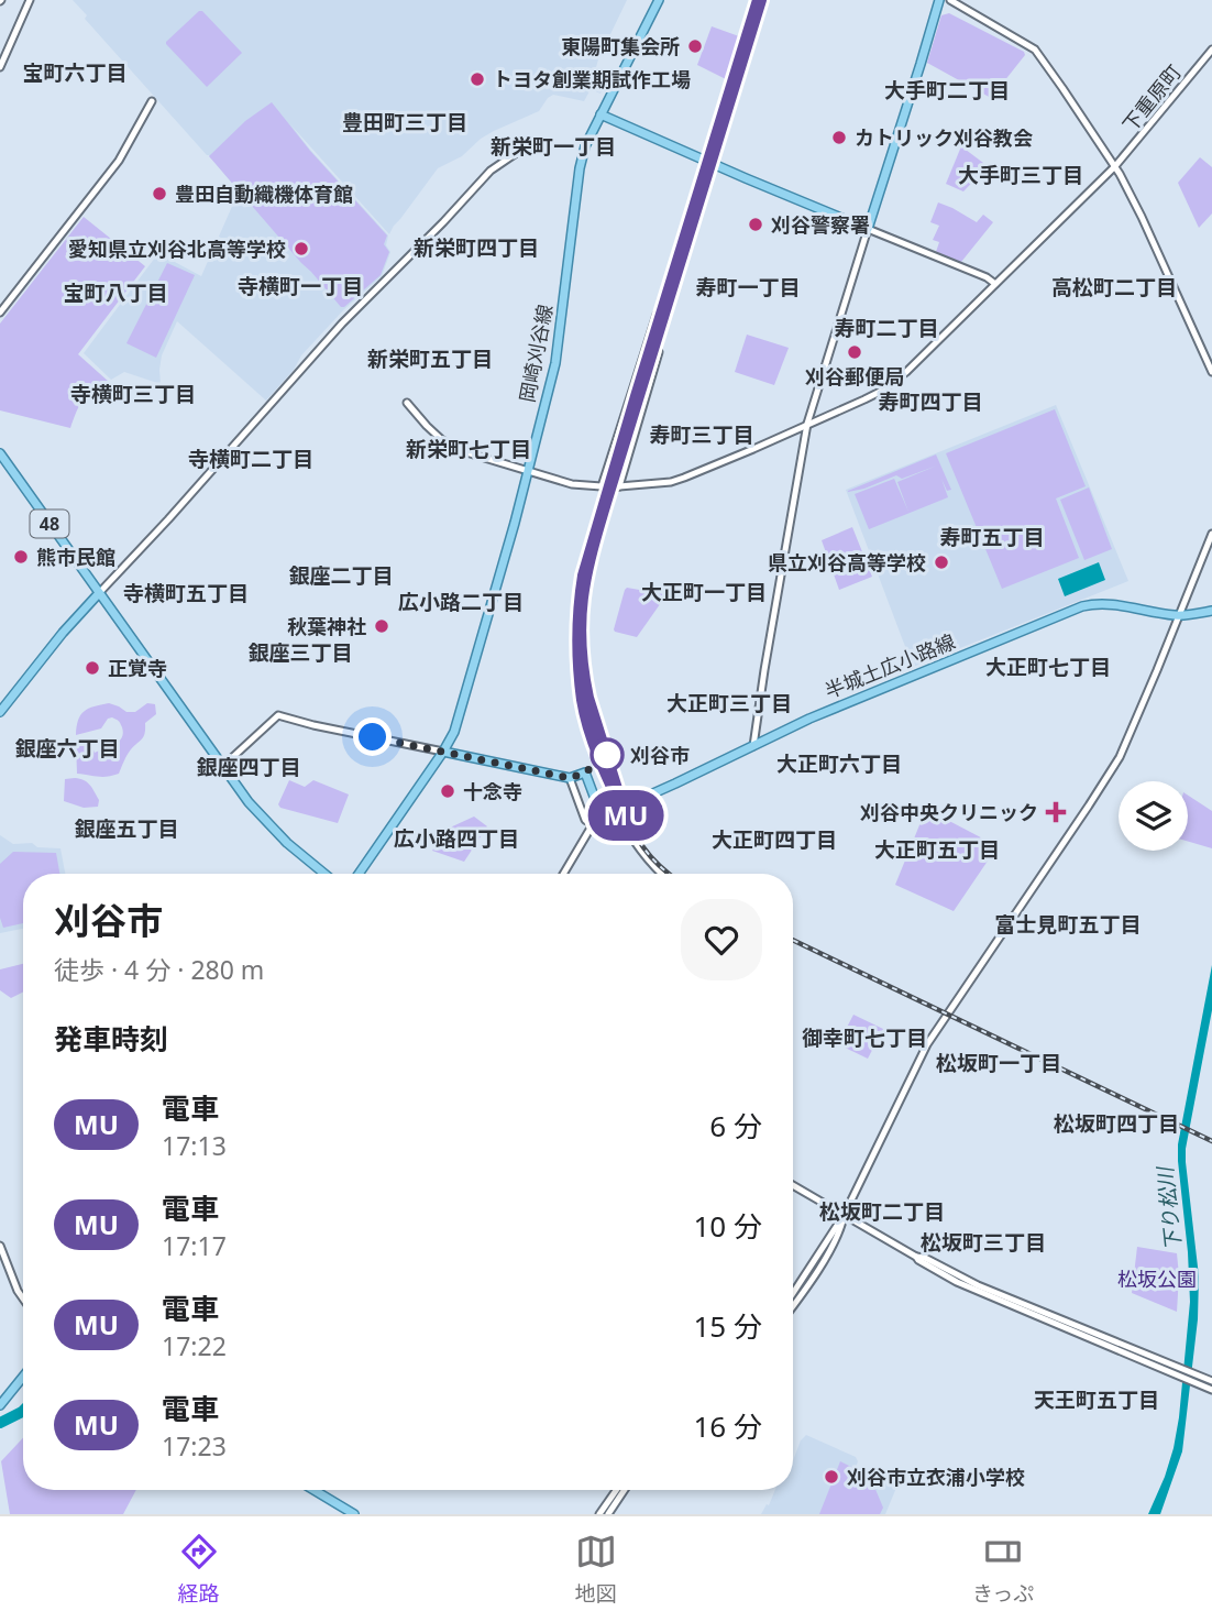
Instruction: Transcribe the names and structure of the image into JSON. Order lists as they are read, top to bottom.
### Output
{
  "streets": {
    "main road": ["岡崎刈谷線", "48", "半城土広小路線"],
    "street": ["下重原町"]
  },
  "crossings": [
    ["下重原町", "岡崎刈谷線"]
  ],
  "districts": [
    "宝町六丁目",
    "大手町二丁目",
    "豊田町三丁目",
    "新栄町一丁目",
    "大手町三丁目",
    "新栄町四丁目",
    "寺横町一丁目",
    "寿町一丁目",
    "高松町二丁目",
    "宝町八丁目",
    "寿町二丁目",
    "新栄町五丁目",
    "寺横町三丁目",
    "寿町四丁目",
    "寿町三丁目",
    "新栄町七丁目",
    "寺横町二丁目",
    "寿町五丁目",
    "銀座二丁目",
    "大正町一丁目",
    "寺横町五丁目",
    "広小路二丁目",
    "銀座三丁目",
    "大正町七丁目",
    "大正町三丁目",
    "銀座六丁目",
    "大正町六丁目",
    "銀座四丁目",
    "銀座五丁目",
    "広小路四丁目",
    "大正町四丁目",
    "大正町五丁目",
    "富士見町五丁目",
    "御幸町七丁目",
    "松坂町一丁目",
    "松坂町四丁目",
    "松坂町二丁目",
    "松坂町三丁目",
    "天王町五丁目"
  ],
  "water": ["下り松川"],
  "parks": ["松坂公園"],
  "places": {
    "other": [
      "東陽町集会所",
      "トヨタ創業期試作工場",
      "カトリック刈谷教会",
      "豊田自動織機体育館",
      "刈谷警察署",
      "愛知県立刈谷北高等学校",
      "刈谷郵便局",
      "熊市民館",
      "県立刈谷高等学校",
      "秋葉神社",
      "正覚寺",
      "刈谷市",
      "十念寺",
      "刈谷市立衣浦小学校"
    ],
    "health": ["刈谷中央クリニック"]
  },
  "page": {
    "on_map": "MU",
    "heading": [
      ["刈谷市", "徒歩 · 4 分 · 280 m"],
      "発車時刻"
    ],
    "list": [
      {
        "mark": "MU",
        "name": "電車",
        "note": "17:13",
        "value": "6 分"
      },
      {
        "mark": "MU",
        "name": "電車",
        "note": "17:17",
        "value": "10 分"
      },
      {
        "mark": "MU",
        "name": "電車",
        "note": "17:22",
        "value": "15 分"
      },
      {
        "mark": "MU",
        "name": "電車",
        "note": "17:23",
        "value": "16 分"
      }
    ],
    "tabs": ["経路", "地図", "きっぷ"]
  }
}
